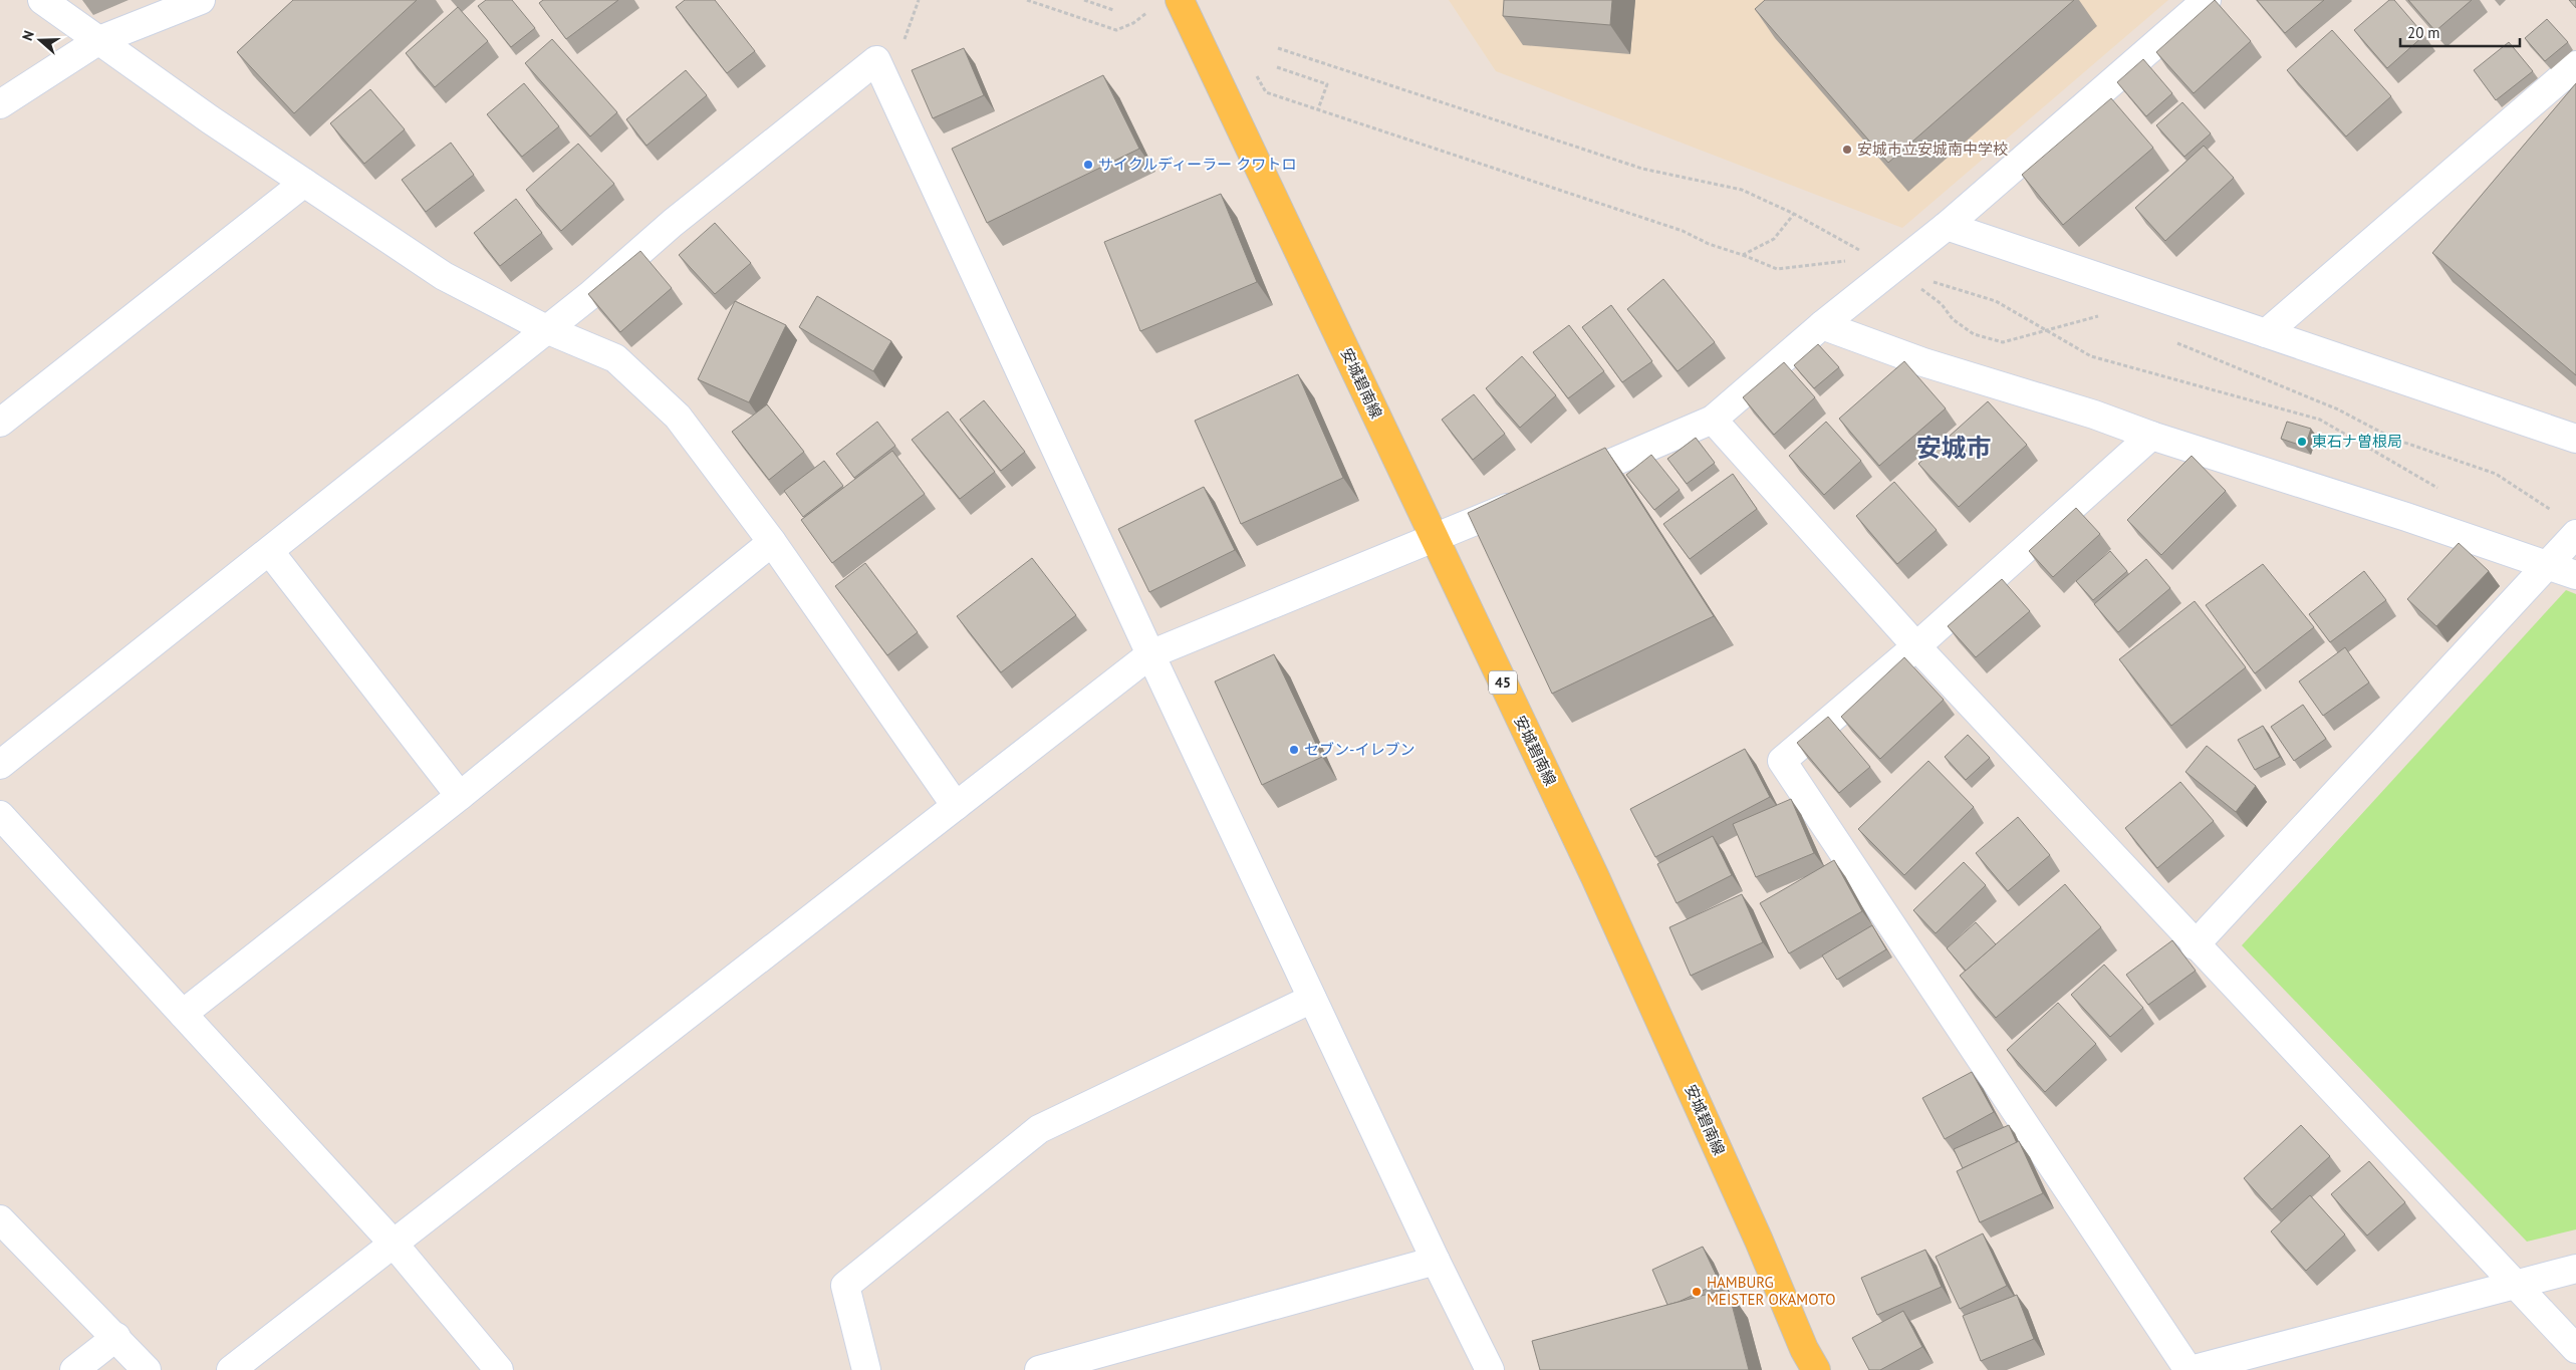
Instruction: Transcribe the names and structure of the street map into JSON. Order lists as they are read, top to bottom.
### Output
{
  "streets": {
    "main road": ["安城碧南線", "45"]
  },
  "districts": ["安城市"],
  "places": [
    "安城市立安城南中学校",
    "サイクルディーラー クワトロ",
    "東石ナ曽根局",
    "セブン-イレブン",
    "HAMBURG MEISTER OKAMOTO"
  ],
  "scale_bar": "20 m",
  "north": "left"
}
